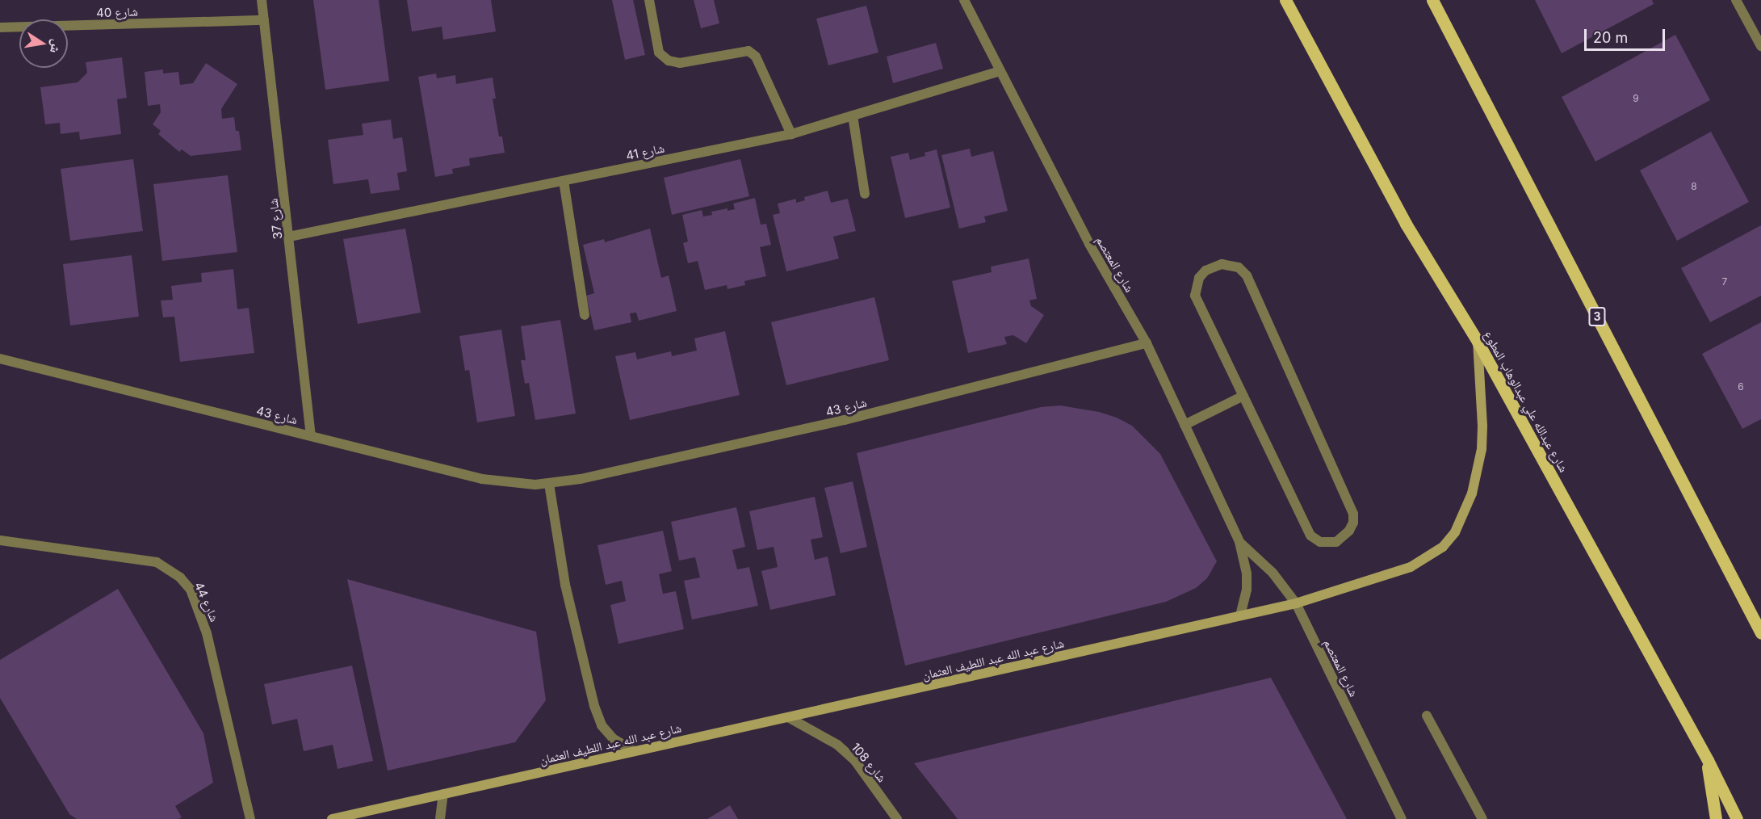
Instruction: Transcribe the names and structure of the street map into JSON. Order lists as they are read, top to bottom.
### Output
{
  "streets": {
    "main road": ["3", "شارع عبدالله علي عبدالوهاب المطوع"],
    "street": [
      "شارع 40",
      "شارع 41",
      "شارع 37",
      "شارع المعتصم",
      "شارع 43",
      "شارع 44",
      "شارع عبد الله عبد اللطيف العثمان",
      "شارع 108"
    ]
  },
  "crossings": [
    ["شارع 40", "شارع 37"],
    ["شارع 41", "شارع 37"],
    ["شارع 41", "شارع المعتصم"],
    ["شارع 37", "شارع 43"],
    ["شارع المعتصم", "شارع 43"],
    ["شارع المعتصم", "شارع عبد الله عبد اللطيف العثمان"],
    ["شارع عبدالله علي عبدالوهاب المطوع", "شارع عبد الله عبد اللطيف العثمان"],
    ["شارع عبد الله عبد اللطيف العثمان", "شارع 108"]
  ],
  "house_numbers": [
    "9",
    "8",
    "7",
    "6"
  ],
  "scale_bar": "20 m",
  "north": "right"
}
